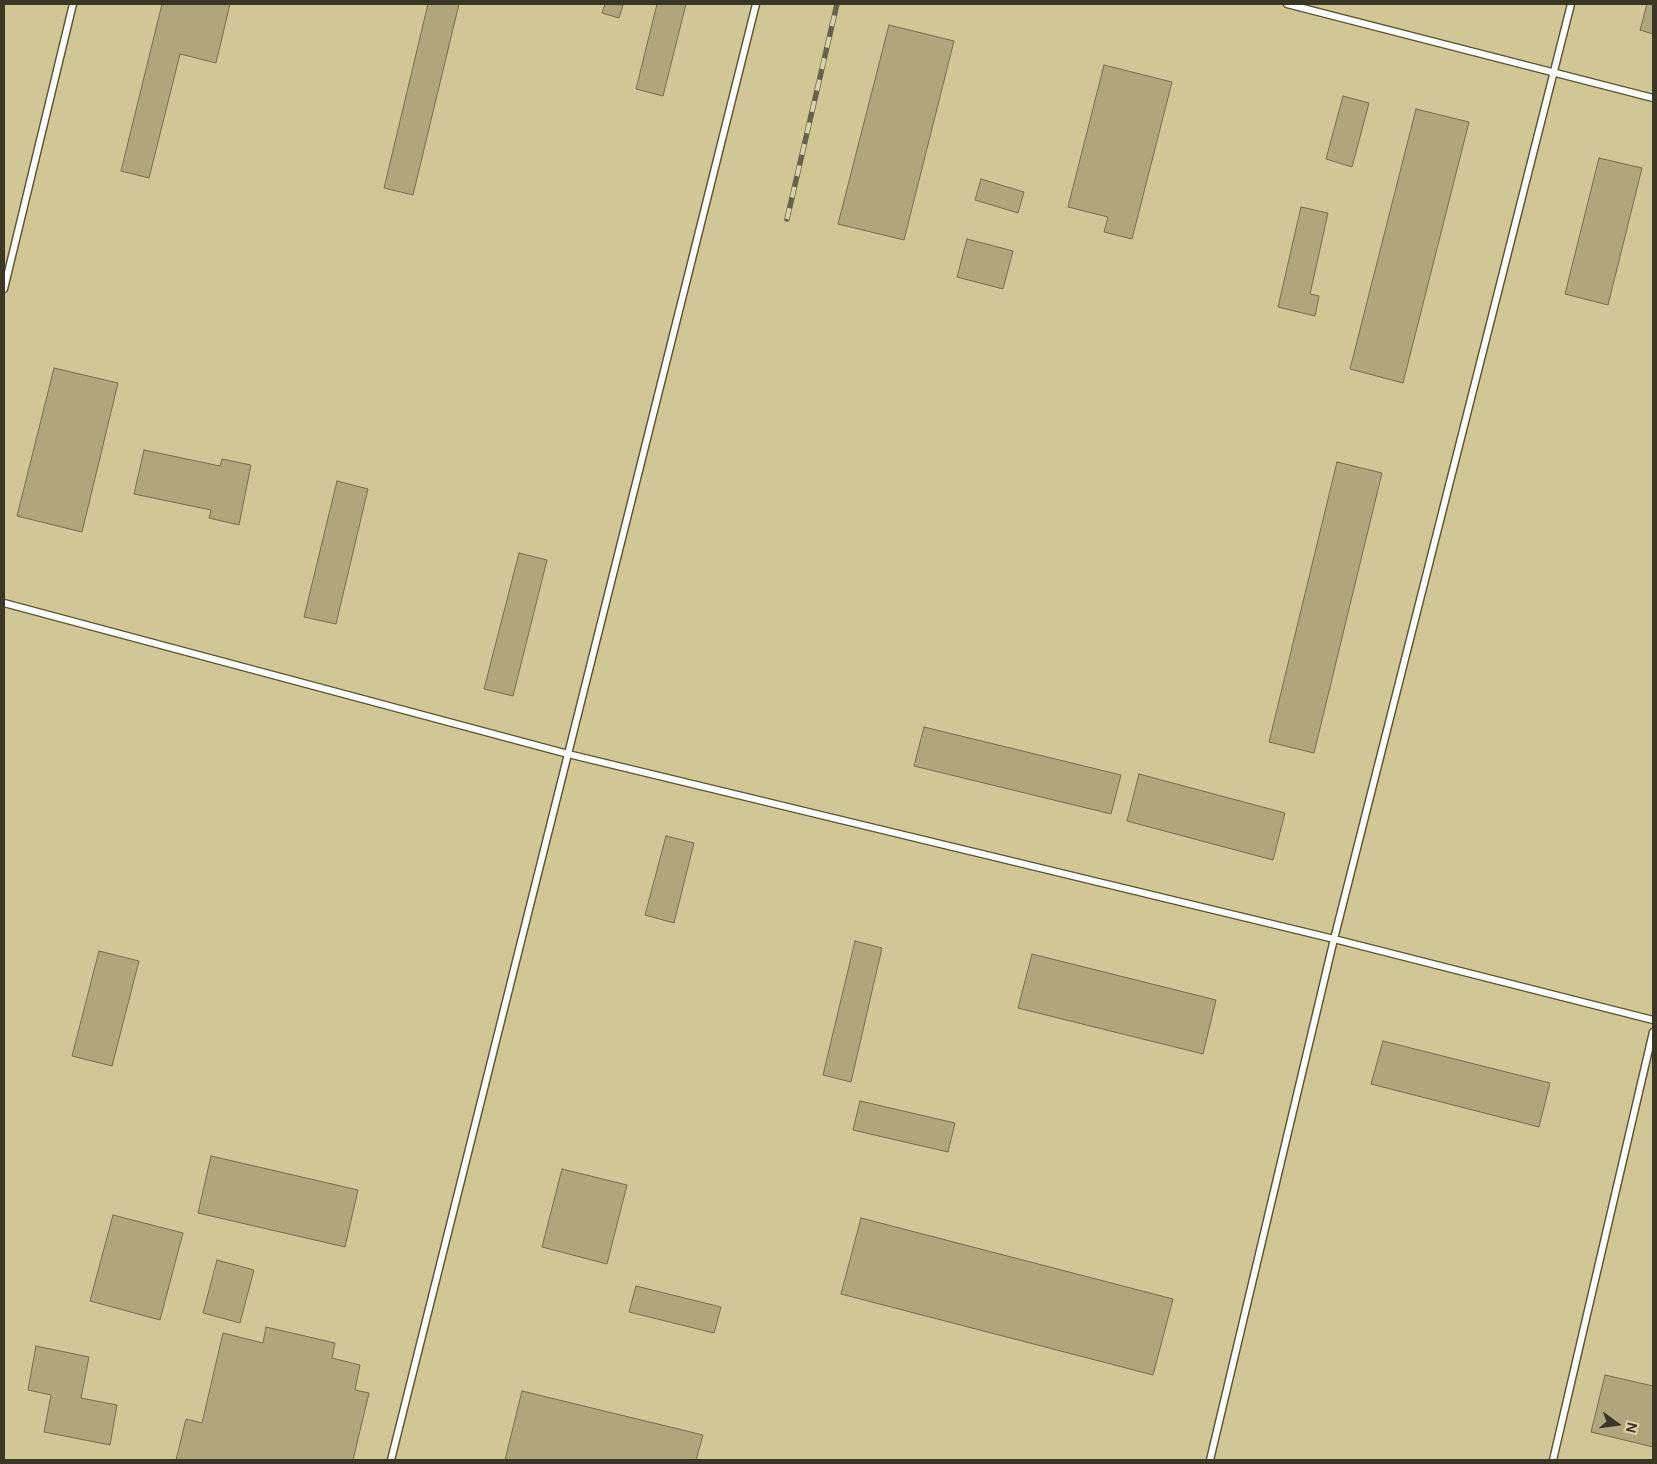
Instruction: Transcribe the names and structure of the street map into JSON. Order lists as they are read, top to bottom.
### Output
{
  "north": "right"
}
